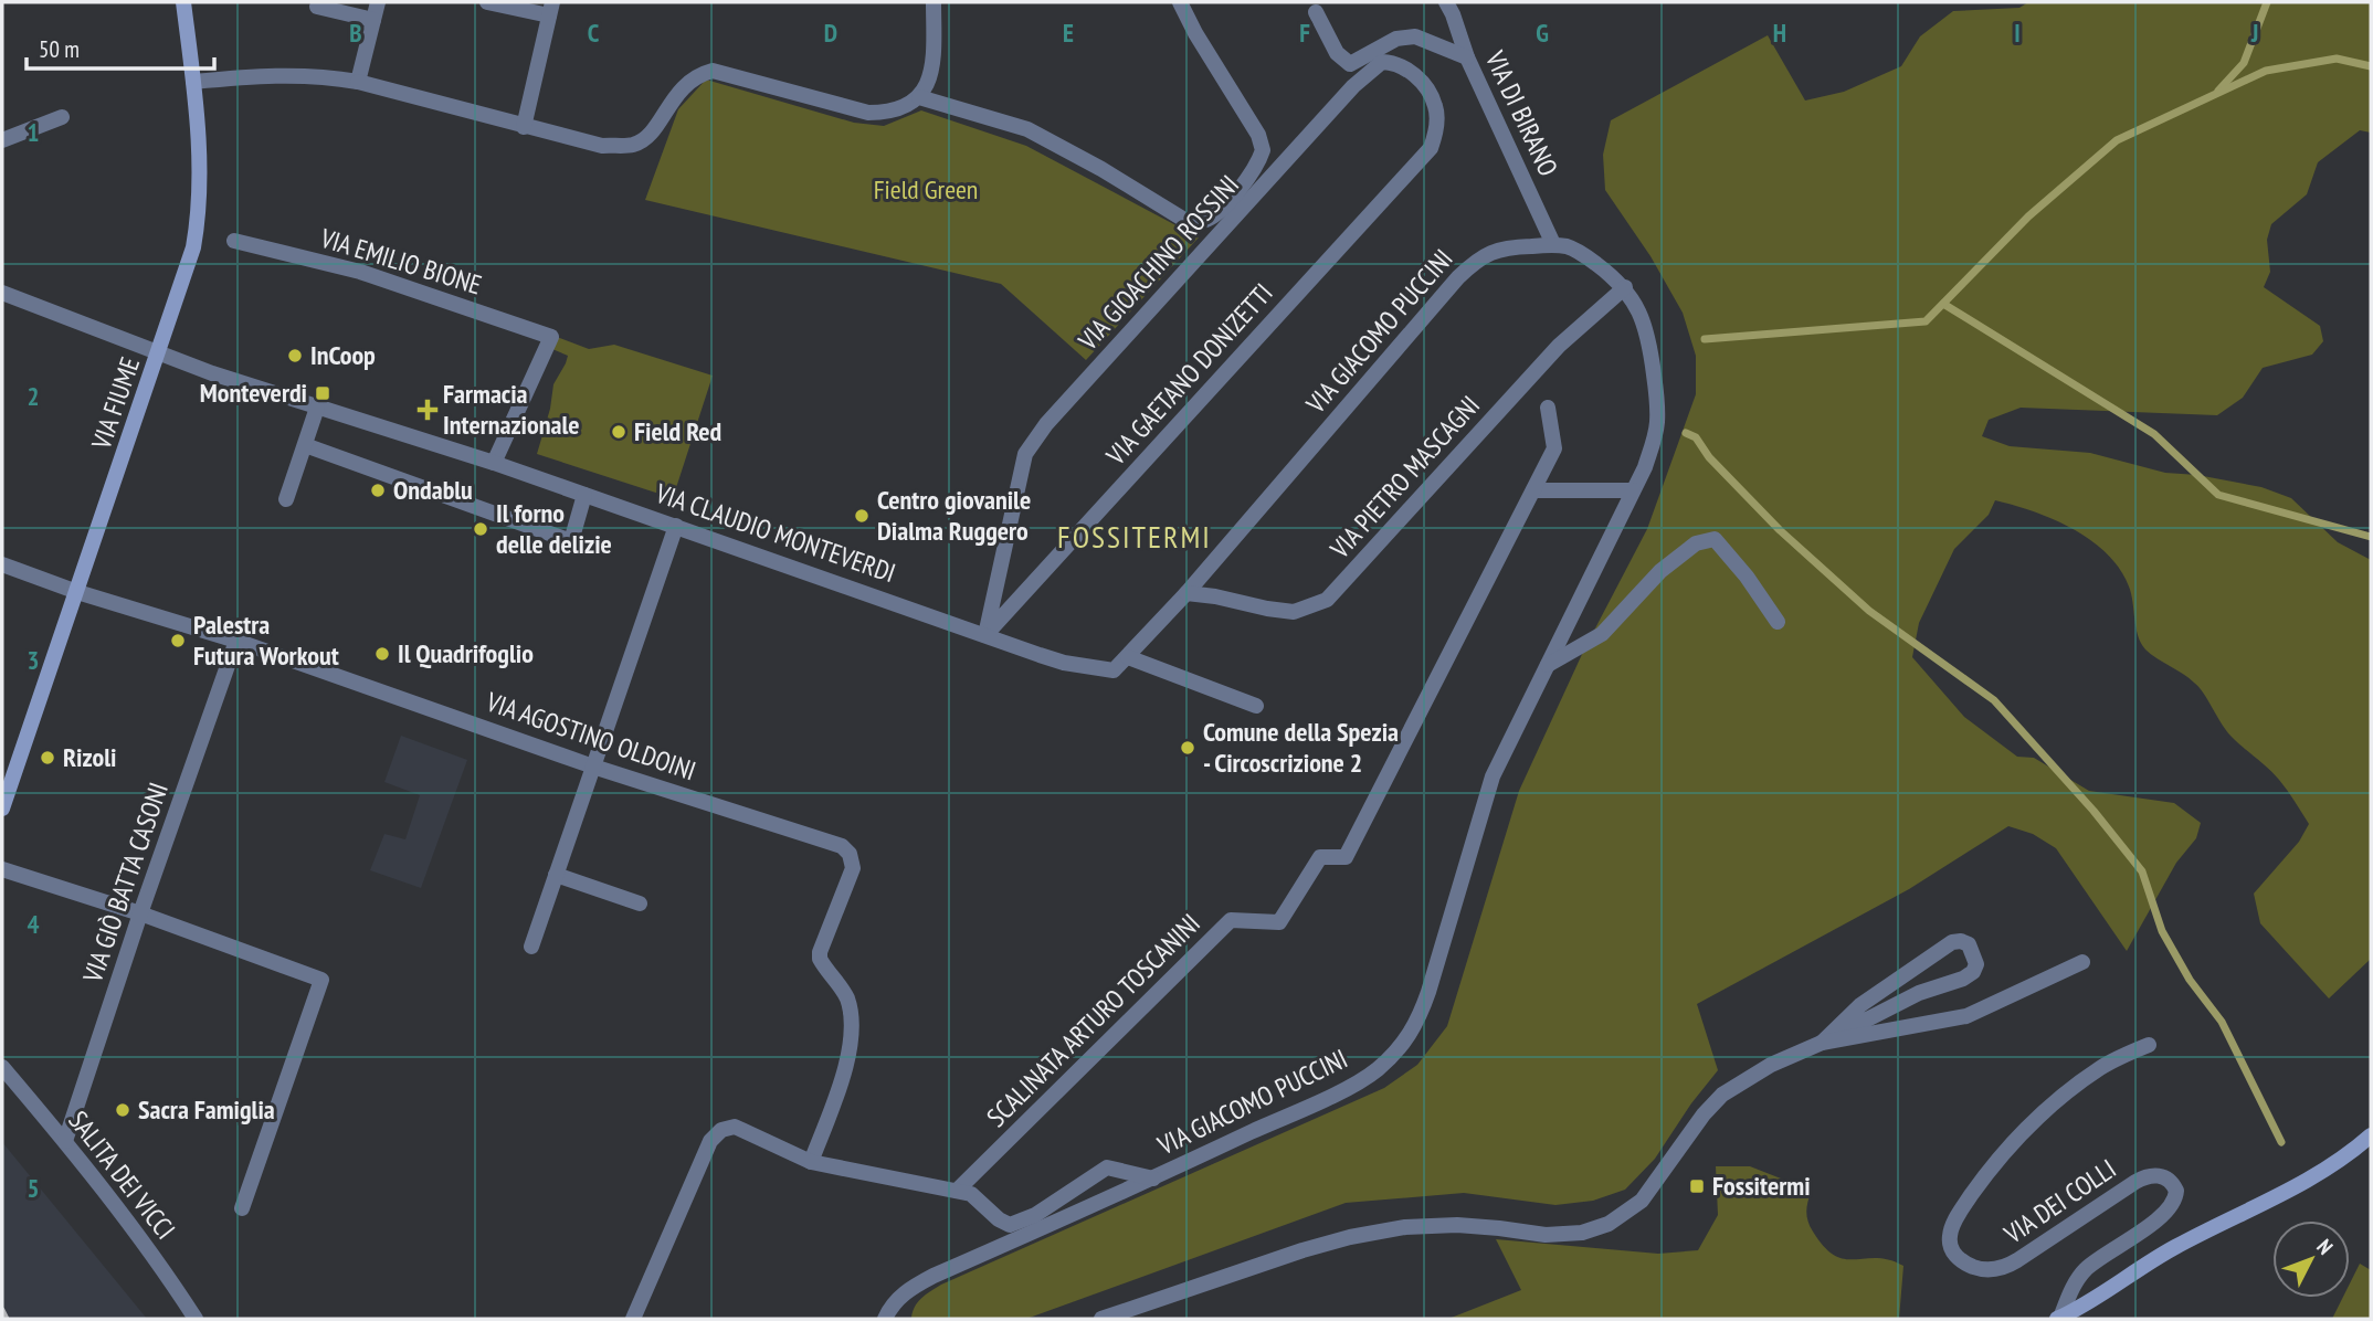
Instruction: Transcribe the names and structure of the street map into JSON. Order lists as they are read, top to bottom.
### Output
{
  "streets": {
    "main road": ["VIA FIUME", "VIA DEI COLLI"],
    "street": [
      "VIA DI BIRANO",
      "VIA EMILIO BIONE",
      "VIA GIOACHINO ROSSINI",
      "VIA GIACOMO PUCCINI",
      "VIA GAETANO DONIZETTI",
      "VIA PIETRO MASCAGNI",
      "VIA CLAUDIO MONTEVERDI",
      "VIA AGOSTINO OLDOINI",
      "VIA GIÒ BATTA CASONI",
      "SCALINATA ARTURO TOSCANINI",
      "SALITA DEI VICCI"
    ]
  },
  "crossings": [
    ["VIA DI BIRANO", "VIA GIACOMO PUCCINI"],
    ["VIA EMILIO BIONE", "VIA CLAUDIO MONTEVERDI"],
    ["VIA GIOACHINO ROSSINI", "VIA GAETANO DONIZETTI"],
    ["VIA GIOACHINO ROSSINI", "VIA CLAUDIO MONTEVERDI"],
    ["VIA GIACOMO PUCCINI", "VIA PIETRO MASCAGNI"],
    ["VIA GIACOMO PUCCINI", "VIA CLAUDIO MONTEVERDI"],
    ["VIA GAETANO DONIZETTI", "VIA CLAUDIO MONTEVERDI"],
    ["VIA FIUME", "VIA CLAUDIO MONTEVERDI"],
    ["VIA FIUME", "VIA AGOSTINO OLDOINI"],
    ["VIA AGOSTINO OLDOINI", "VIA GIÒ BATTA CASONI"],
    ["VIA GIÒ BATTA CASONI", "SALITA DEI VICCI"]
  ],
  "districts": ["FOSSITERMI"],
  "parks": ["Field Green"],
  "places": {
    "other": [
      "InCoop",
      "Field Red",
      "Ondablu",
      "Centro giovanile Dialma Ruggero",
      "Il forno delle delizie",
      "Palestra Futura Workout",
      "Il Quadrifoglio",
      "Comune della Spezia - Circoscrizione 2",
      "Rizoli",
      "Sacra Famiglia"
    ],
    "transit": ["Monteverdi", "Fossitermi"],
    "health": ["Farmacia Internazionale"]
  },
  "scale_bar": "50 m",
  "north": "top right",
  "grid": {
    "columns": [
      "B",
      "C",
      "D",
      "E",
      "F",
      "G",
      "H",
      "I",
      "J"
    ],
    "rows": [
      "1",
      "2",
      "3",
      "4",
      "5"
    ]
  }
}
